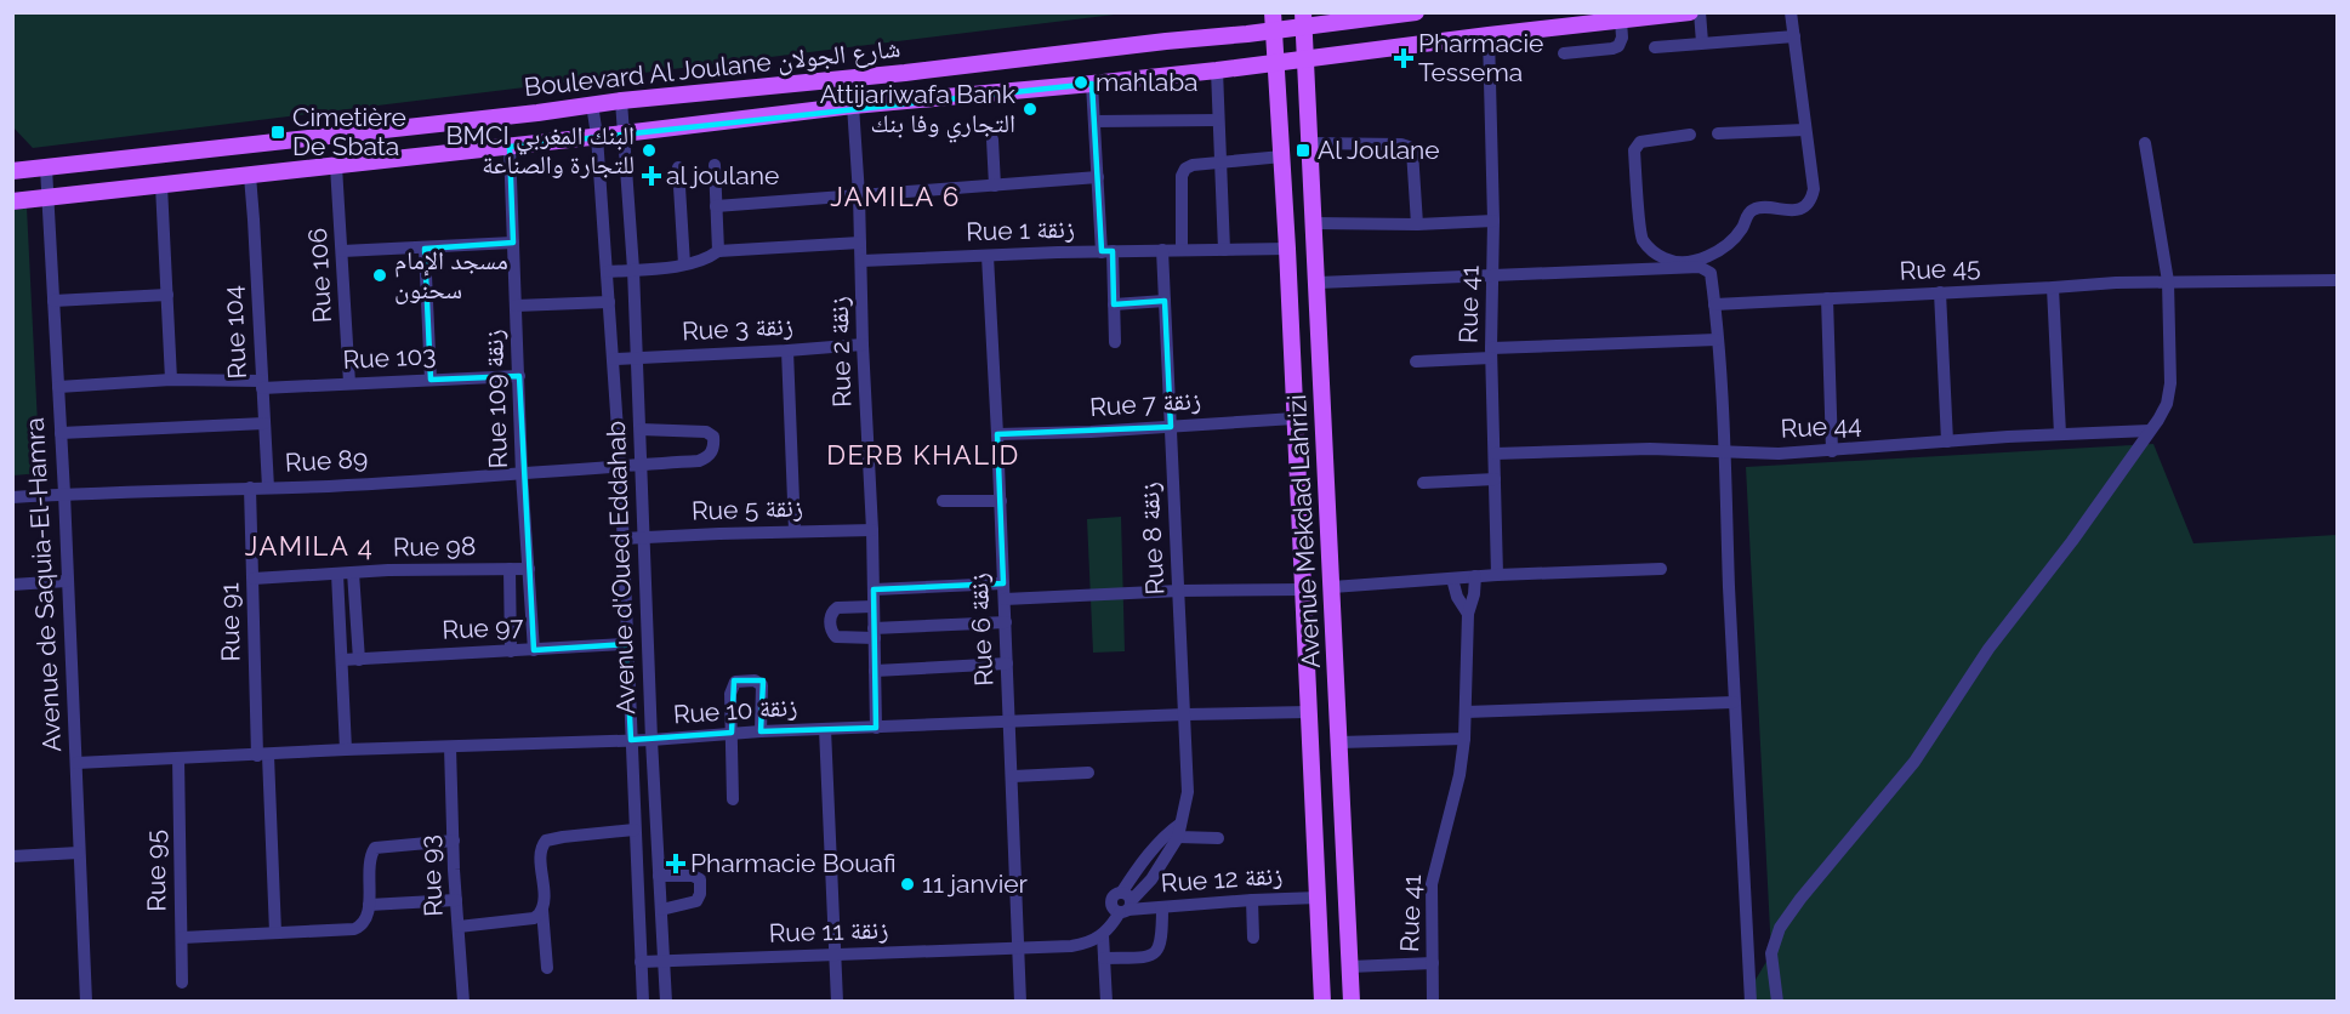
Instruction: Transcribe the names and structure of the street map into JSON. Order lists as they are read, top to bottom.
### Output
{
  "streets": {
    "main road": ["Boulevard Al Joulane شارع الجولان", "Avenue Mekdad Lahrizi"],
    "street": [
      "Rue 1 زنقة",
      "Rue 45",
      "Rue 106",
      "Rue 41",
      "Rue 3 زنقة",
      "Rue 104",
      "Rue 2 زنقة",
      "Rue 103",
      "Rue 109 زنقة",
      "Rue 7 زنقة",
      "Rue 44",
      "Rue 89",
      "Rue 5 زنقة",
      "Rue 8 زنقة",
      "Rue 98",
      "Avenue d'Oued Eddahab",
      "Avenue de Saquia-El-Hamra",
      "Rue 91",
      "Rue 97",
      "Rue 6 زنقة",
      "Rue 10 زنقة",
      "Rue 95",
      "Rue 93",
      "Rue 12 زنقة",
      "Rue 11 زنقة"
    ]
  },
  "crossings": [
    ["Boulevard Al Joulane شارع الجولان", "Rue 106"],
    ["Boulevard Al Joulane شارع الجولان", "Rue 41"],
    ["Boulevard Al Joulane شارع الجولان", "Rue 104"],
    ["Boulevard Al Joulane شارع الجولان", "Rue 2 زنقة"],
    ["Boulevard Al Joulane شارع الجولان", "Rue 109 زنقة"],
    ["Boulevard Al Joulane شارع الجولان", "Avenue Mekdad Lahrizi"],
    ["Boulevard Al Joulane شارع الجولان", "Avenue d'Oued Eddahab"],
    ["Boulevard Al Joulane شارع الجولان", "Avenue de Saquia-El-Hamra"],
    ["Rue 1 زنقة", "Rue 2 زنقة"],
    ["Rue 1 زنقة", "Avenue Mekdad Lahrizi"],
    ["Rue 1 زنقة", "Rue 8 زنقة"],
    ["Rue 1 زنقة", "Rue 6 زنقة"],
    ["Rue 106", "Rue 103"],
    ["Rue 41", "Rue 44"],
    ["Rue 3 زنقة", "Rue 2 زنقة"],
    ["Rue 3 زنقة", "Avenue d'Oued Eddahab"],
    ["Rue 104", "Rue 103"],
    ["Rue 104", "Rue 89"],
    ["Rue 2 زنقة", "Rue 5 زنقة"],
    ["Rue 2 زنقة", "Rue 10 زنقة"],
    ["Rue 103", "Rue 109 زنقة"],
    ["Rue 103", "Avenue de Saquia-El-Hamra"],
    ["Rue 109 زنقة", "Rue 89"],
    ["Rue 109 زنقة", "Rue 98"],
    ["Rue 109 زنقة", "Rue 97"],
    ["Rue 7 زنقة", "Avenue Mekdad Lahrizi"],
    ["Rue 7 زنقة", "Rue 8 زنقة"],
    ["Rue 7 زنقة", "Rue 6 زنقة"],
    ["Rue 89", "Avenue d'Oued Eddahab"],
    ["Rue 89", "Avenue de Saquia-El-Hamra"],
    ["Rue 89", "Rue 91"],
    ["Rue 5 زنقة", "Avenue d'Oued Eddahab"],
    ["Avenue Mekdad Lahrizi", "Rue 10 زنقة"],
    ["Avenue Mekdad Lahrizi", "Rue 12 زنقة"],
    ["Rue 8 زنقة", "Rue 10 زنقة"],
    ["Rue 8 زنقة", "Rue 12 زنقة"],
    ["Rue 98", "Rue 91"],
    ["Avenue d'Oued Eddahab", "Rue 97"],
    ["Avenue d'Oued Eddahab", "Rue 10 زنقة"],
    ["Avenue d'Oued Eddahab", "Rue 11 زنقة"],
    ["Avenue de Saquia-El-Hamra", "Rue 10 زنقة"],
    ["Rue 91", "Rue 10 زنقة"],
    ["Rue 6 زنقة", "Rue 10 زنقة"],
    ["Rue 6 زنقة", "Rue 11 زنقة"],
    ["Rue 10 زنقة", "Rue 95"],
    ["Rue 10 زنقة", "Rue 93"]
  ],
  "districts": ["JAMILA 6", "DERB KHALID", "JAMILA 4"],
  "places": {
    "health": ["Pharmacie Tessema", "al joulane", "Pharmacie Bouafi"],
    "other": [
      "mahlaba",
      "Attijariwafa Bank التجاري وفا بنك",
      "BMCI البنك المغربي للتجارة والصناعة",
      "مسجد الإمام سحنون",
      "11 janvier"
    ],
    "transit": ["Cimetière De Sbata", "Al Joulane"]
  }
}
